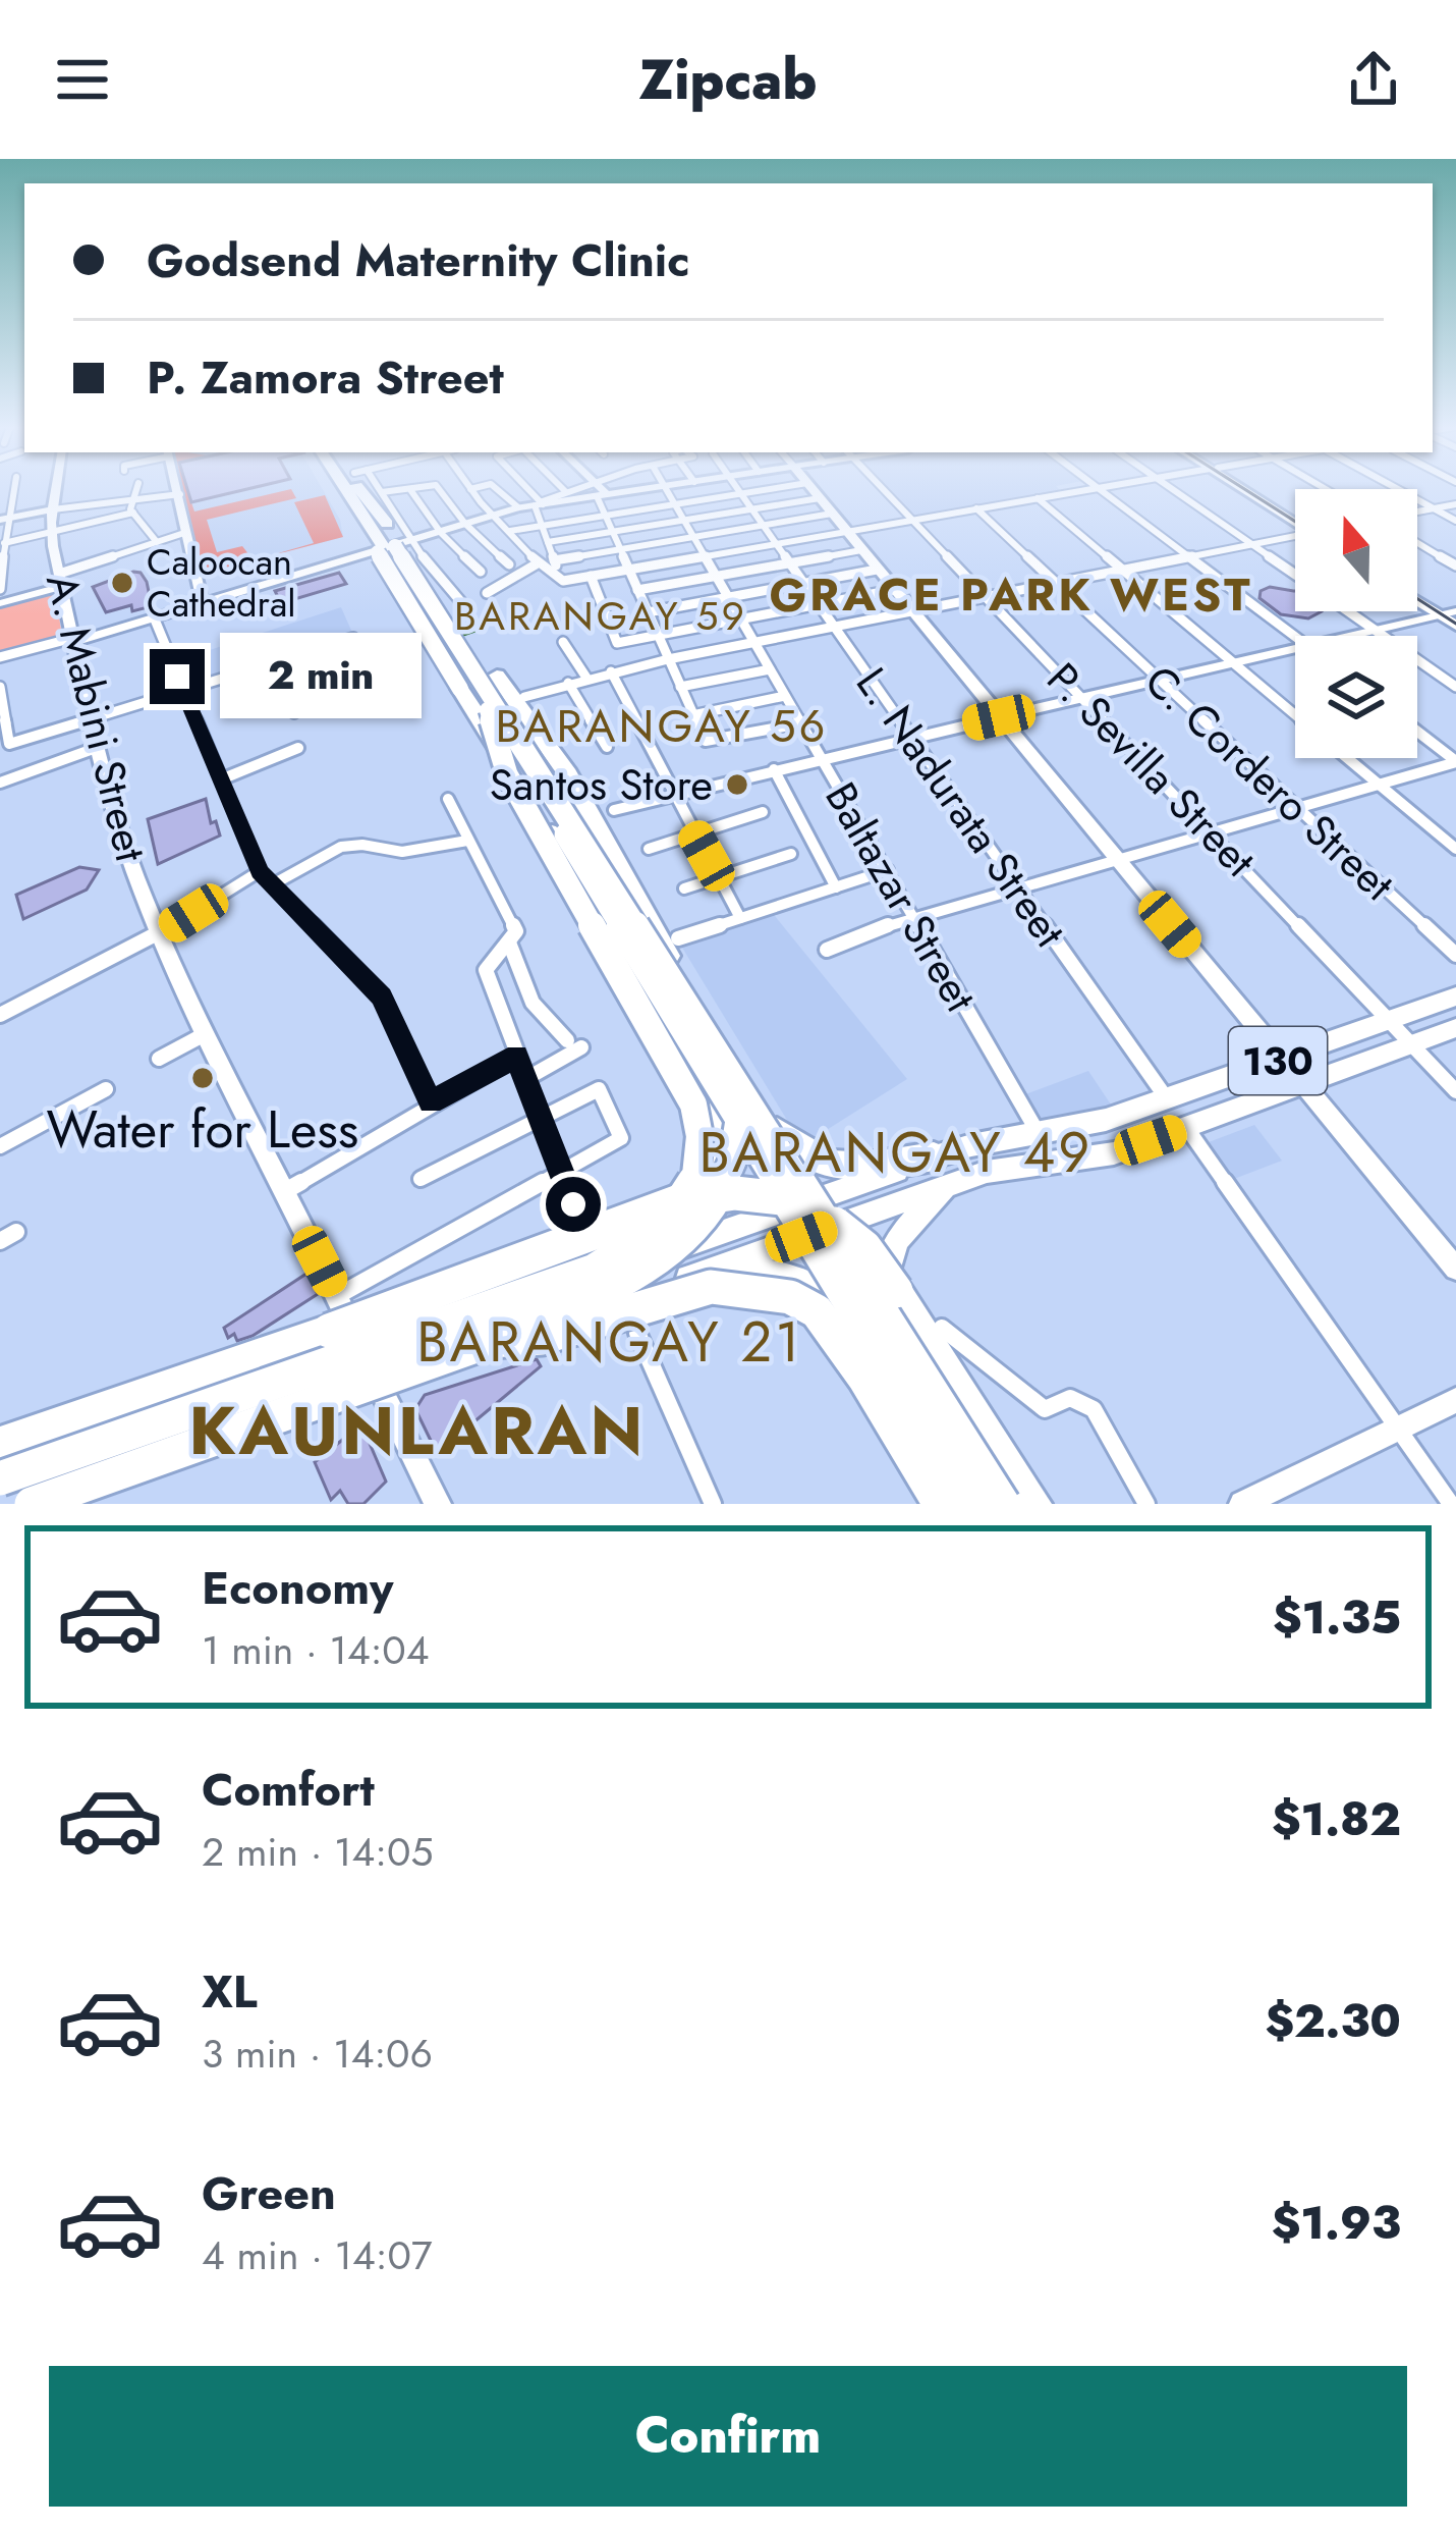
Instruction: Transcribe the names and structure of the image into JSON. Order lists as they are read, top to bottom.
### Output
{
  "streets": {
    "main road": ["130"],
    "street": [
      "A. Mabini Street",
      "P. Sevilla Street",
      "C. Cordero Street",
      "L. Nadurata Street",
      "Baltazar Street"
    ]
  },
  "crossings": [
    ["A. Mabini Street", "130"],
    ["P. Sevilla Street", "130"],
    ["L. Nadurata Street", "130"],
    ["Baltazar Street", "130"]
  ],
  "districts": [
    "GRACE PARK WEST",
    "BARANGAY 59",
    "BARANGAY 56",
    "BARANGAY 49",
    "BARANGAY 21",
    "KAUNLARAN"
  ],
  "places": ["Caloocan Cathedral", "Santos Store", "Water for Less"],
  "north": "top",
  "page": {
    "header": "Zipcab",
    "banner": ["Godsend Maternity Clinic", "P. Zamora Street"],
    "bubble": "2 min",
    "list": [
      {
        "name": "Economy",
        "note": "1 min · 14:04",
        "value": "$1.35"
      },
      {
        "name": "Comfort",
        "note": "2 min · 14:05",
        "value": "$1.82"
      },
      {
        "name": "XL",
        "note": "3 min · 14:06",
        "value": "$2.30"
      },
      {
        "name": "Green",
        "note": "4 min · 14:07",
        "value": "$1.93"
      }
    ],
    "buttons": "Confirm"
  }
}
